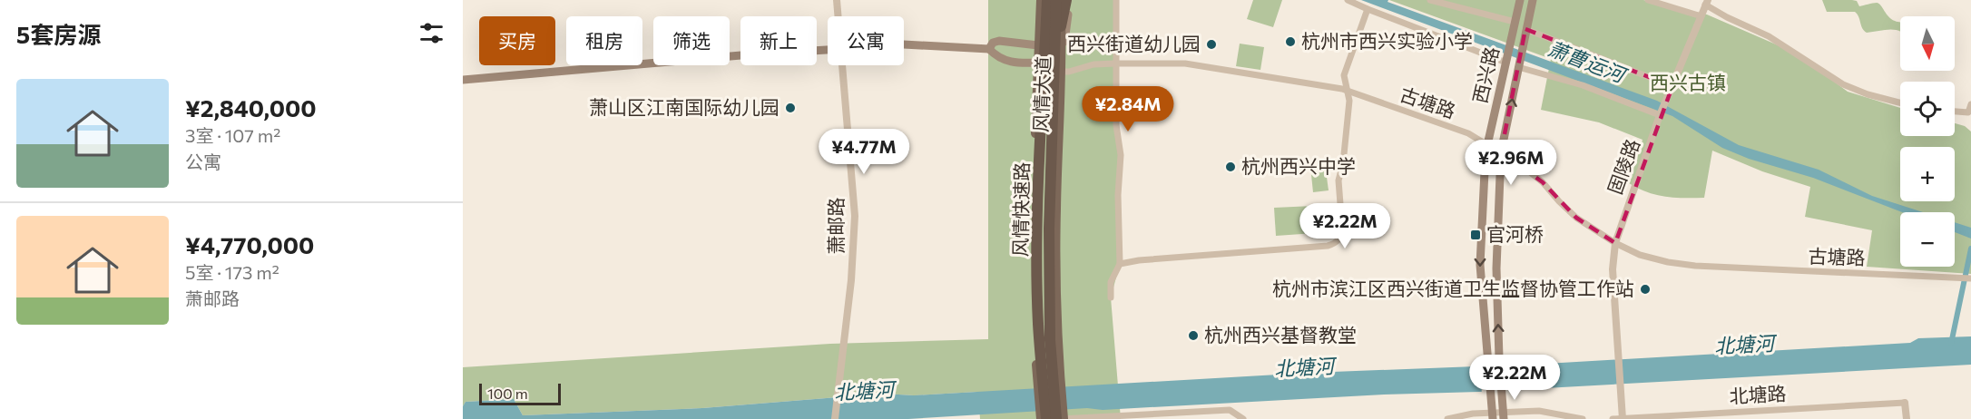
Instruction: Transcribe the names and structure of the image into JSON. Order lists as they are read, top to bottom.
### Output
{
  "streets": {
    "highway": ["风情快速路"],
    "main road": ["西兴路", "风情大道"],
    "street": [
      "古塘路",
      "固陵路",
      "萧邮路",
      "北塘路"
    ]
  },
  "crossings": [
    ["西兴路", "古塘路"],
    ["风情大道", "古塘路"],
    ["风情大道", "风情快速路"],
    ["古塘路", "固陵路"],
    ["固陵路", "北塘路"]
  ],
  "water": ["萧曹运河", "北塘河"],
  "parks": ["西兴古镇"],
  "places": {
    "other": [
      "杭州市西兴实验小学",
      "西兴街道幼儿园",
      "萧山区江南国际幼儿园",
      "杭州西兴中学",
      "杭州市滨江区西兴街道卫生监督协管工作站",
      "杭州西兴基督教堂"
    ],
    "transit": ["官河桥"]
  },
  "scale_bar": "100 m",
  "north": "bottom",
  "page": {
    "heading": "5套房源",
    "map_buttons": ["+", "−"],
    "chip": [
      "买房",
      "租房",
      "筛选",
      "新上",
      "公寓"
    ],
    "list": [
      {
        "name": "¥2,840,000",
        "note": "3室 · 107 m² · 公寓"
      },
      {
        "name": "¥4,770,000",
        "note": "5室 · 173 m² · 萧邮路"
      }
    ],
    "price": [
      "¥2.84M",
      "¥4.77M",
      "¥2.96M",
      "¥2.22M",
      "¥2.22M"
    ],
    "scale": "100 m"
  }
}
